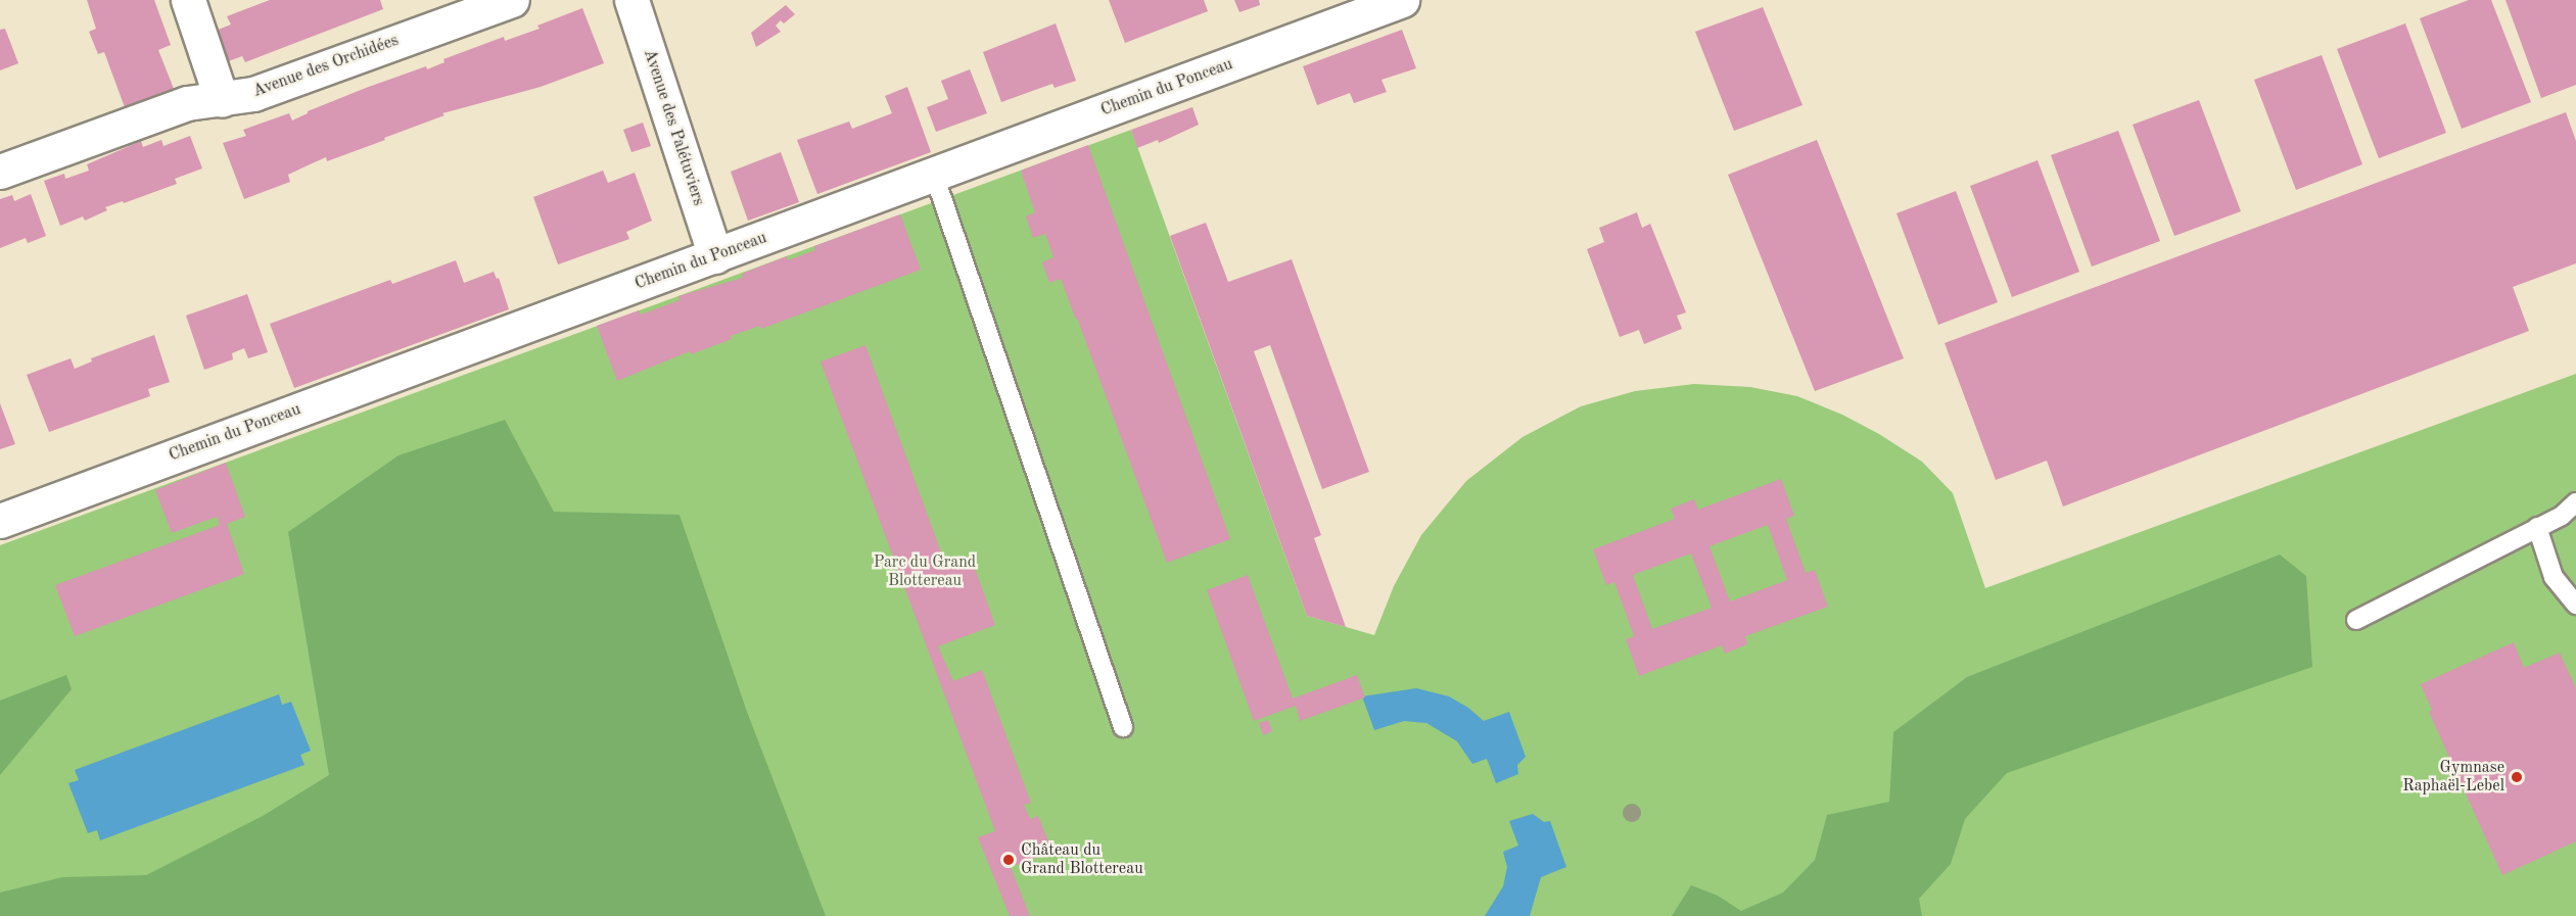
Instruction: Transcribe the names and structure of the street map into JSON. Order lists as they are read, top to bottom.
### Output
{
  "streets": {
    "street": ["Avenue des Orchidées", "Chemin du Ponceau", "Avenue des Palétuviers"]
  },
  "crossings": [
    ["Chemin du Ponceau", "Avenue des Palétuviers"]
  ],
  "parks": ["Parc du Grand Blottereau"],
  "places": ["Gymnase Raphaël-Lebel", "Château du Grand Blottereau"]
}
